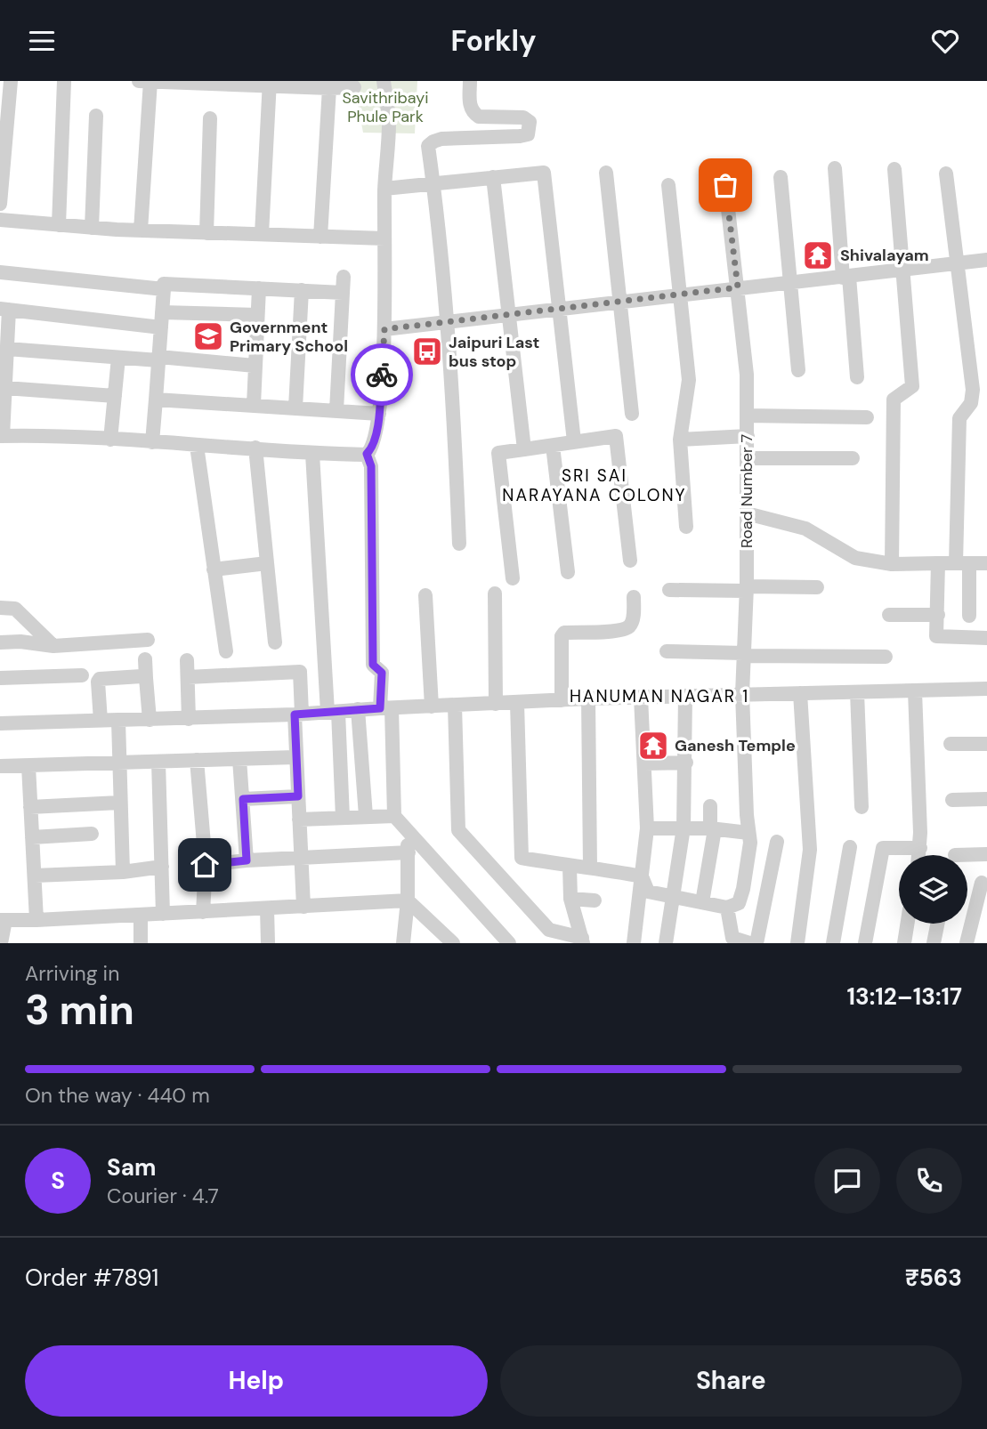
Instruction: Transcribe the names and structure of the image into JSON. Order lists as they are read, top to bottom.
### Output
{
  "streets": {
    "street": ["Road Number 7"]
  },
  "districts": ["SRI SAI NARAYANA COLONY", "HANUMAN NAGAR 1"],
  "parks": ["Savithribayi Phule Park"],
  "places": {
    "temple": ["Shivalayam", "Ganesh Temple"],
    "school or university": ["Government Primary School"],
    "bus stop": ["Jaipuri Last bus stop"]
  },
  "page": {
    "header": "Forkly",
    "heading": ["3 min", "Arriving in", "13:12–13:17"],
    "panel": [
      "Sam",
      "Courier · 4.7",
      "Order #7891",
      "₹563"
    ],
    "bar": "On the way · 440 m",
    "round": "S",
    "buttons": ["Help", "Share"]
  }
}
